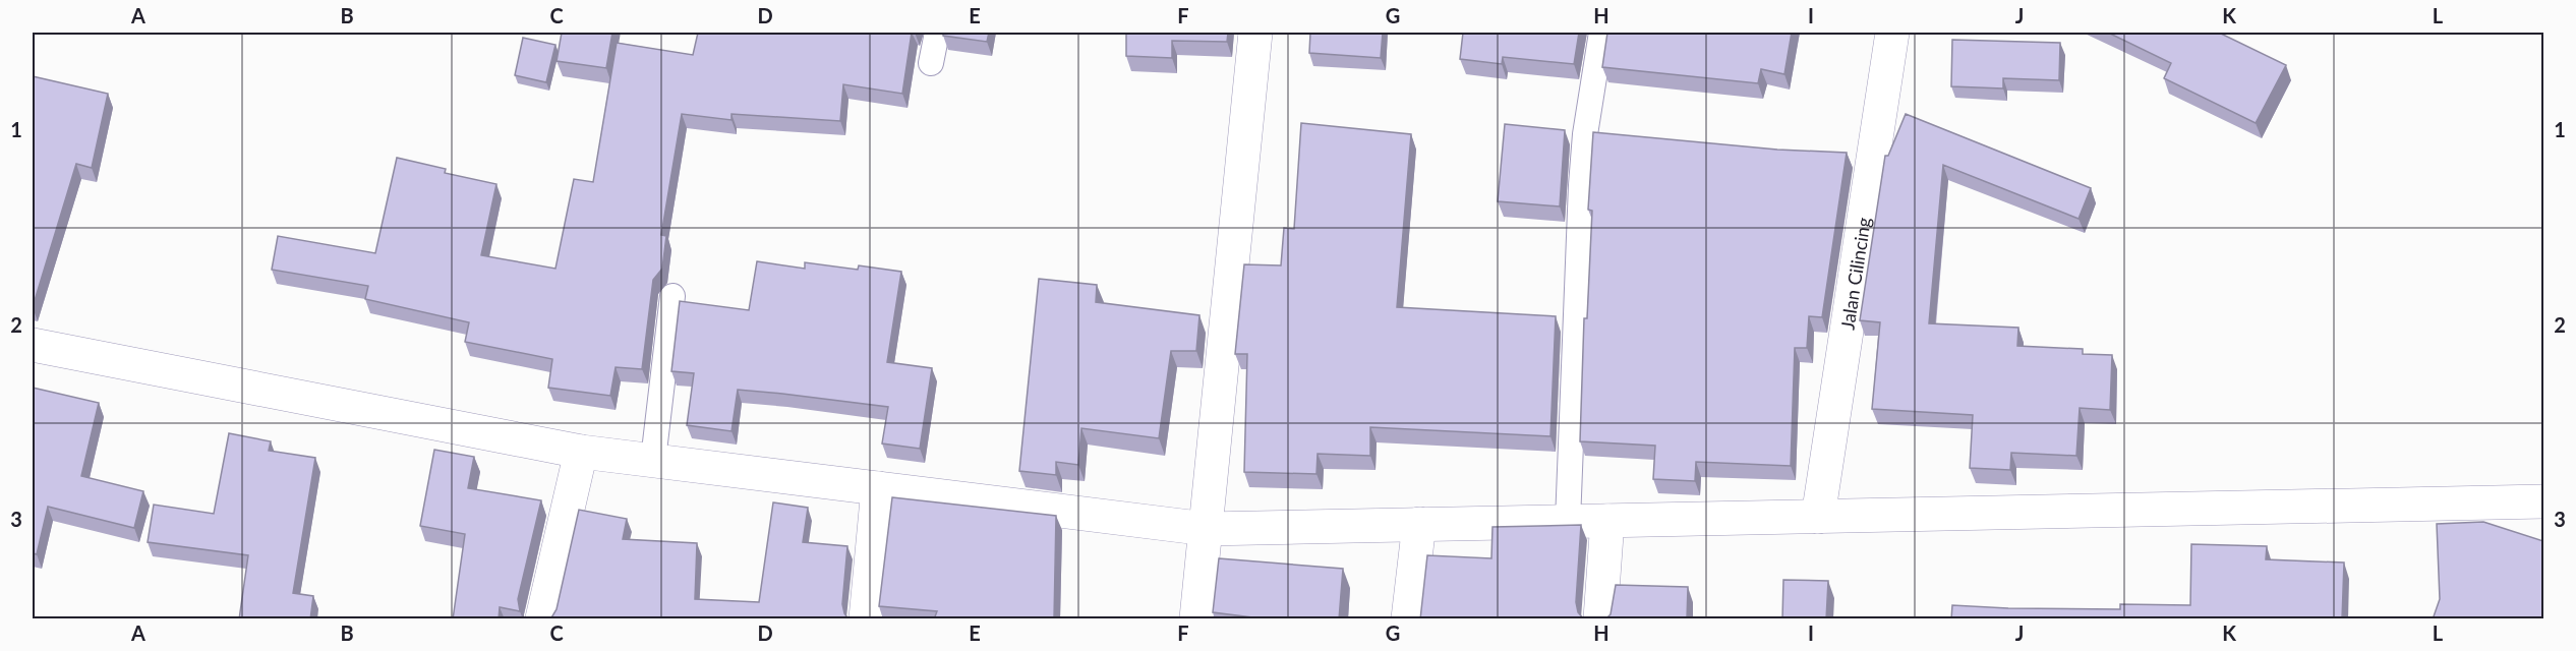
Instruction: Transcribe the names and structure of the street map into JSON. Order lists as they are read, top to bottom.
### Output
{
  "streets": {
    "street": ["Jalan Cilincing"]
  },
  "grid": {
    "columns": [
      "A",
      "B",
      "C",
      "D",
      "E",
      "F",
      "G",
      "H",
      "I",
      "J",
      "K",
      "L"
    ],
    "rows": ["1", "2", "3"]
  }
}
